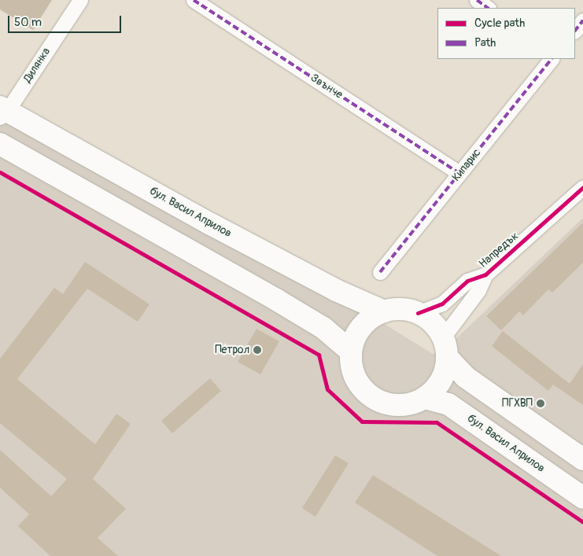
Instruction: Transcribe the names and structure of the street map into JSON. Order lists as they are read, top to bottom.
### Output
{
  "streets": {
    "main road": ["бул. Васил Априлов"],
    "street": [
      "Дилянка",
      "Звънче",
      "Кипарис",
      "Напредък"
    ]
  },
  "crossings": [
    ["Дилянка", "бул. Васил Априлов"],
    ["Звънче", "Кипарис"],
    ["бул. Васил Априлов", "Напредък"]
  ],
  "places": ["Петрол", "ПГХВП"],
  "legend": ["Cycle path", "Path"],
  "scale_bar": "50 m"
}
